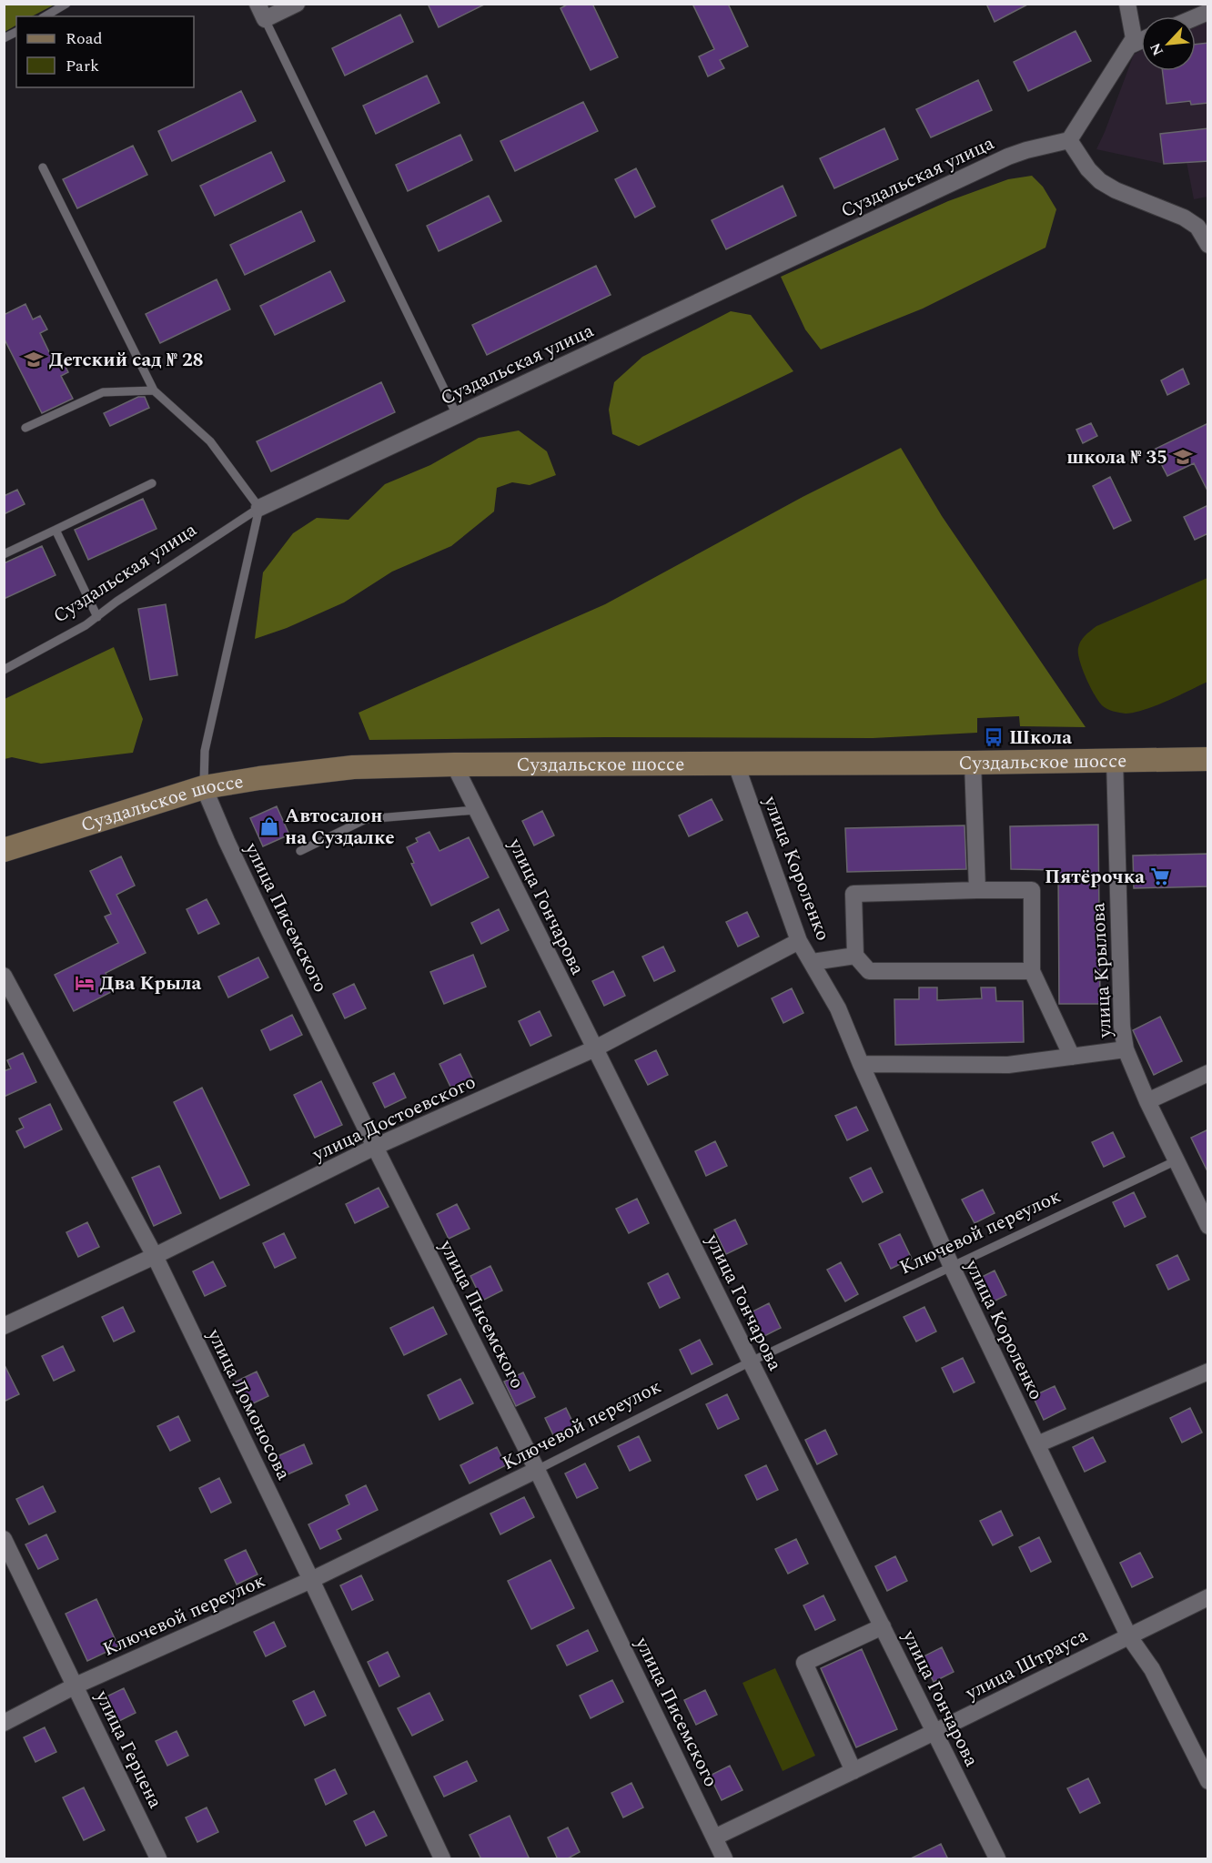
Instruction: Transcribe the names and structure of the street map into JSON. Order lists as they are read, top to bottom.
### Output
{
  "streets": {
    "main road": ["Суздальское шоссе"],
    "street": [
      "Суздальская улица",
      "улица Короленко",
      "улица Гончарова",
      "улица Писемского",
      "улица Крылова",
      "улица Достоевского",
      "Ключевой переулок",
      "улица Ломоносова",
      "улица Штрауса",
      "улица Герцена"
    ]
  },
  "crossings": [
    ["Суздальское шоссе", "улица Короленко"],
    ["Суздальское шоссе", "улица Гончарова"],
    ["Суздальское шоссе", "улица Писемского"],
    ["Суздальское шоссе", "улица Крылова"],
    ["улица Короленко", "улица Достоевского"],
    ["улица Короленко", "Ключевой переулок"],
    ["улица Короленко", "улица Штрауса"],
    ["улица Гончарова", "улица Достоевского"],
    ["улица Гончарова", "Ключевой переулок"],
    ["улица Гончарова", "улица Штрауса"],
    ["улица Писемского", "улица Достоевского"],
    ["улица Писемского", "Ключевой переулок"],
    ["улица Писемского", "улица Штрауса"],
    ["улица Крылова", "Ключевой переулок"],
    ["улица Достоевского", "улица Ломоносова"],
    ["Ключевой переулок", "улица Ломоносова"],
    ["Ключевой переулок", "улица Герцена"]
  ],
  "places": {
    "school or university": ["Детский сад № 28", "школа № 35"],
    "bus stop": ["Школа"],
    "shop": ["Автосалон на Суздалке"],
    "supermarket": ["Пятёрочка"],
    "hotel": ["Два Крыла"]
  },
  "legend": ["Road", "Park"],
  "north": "bottom left"
}
